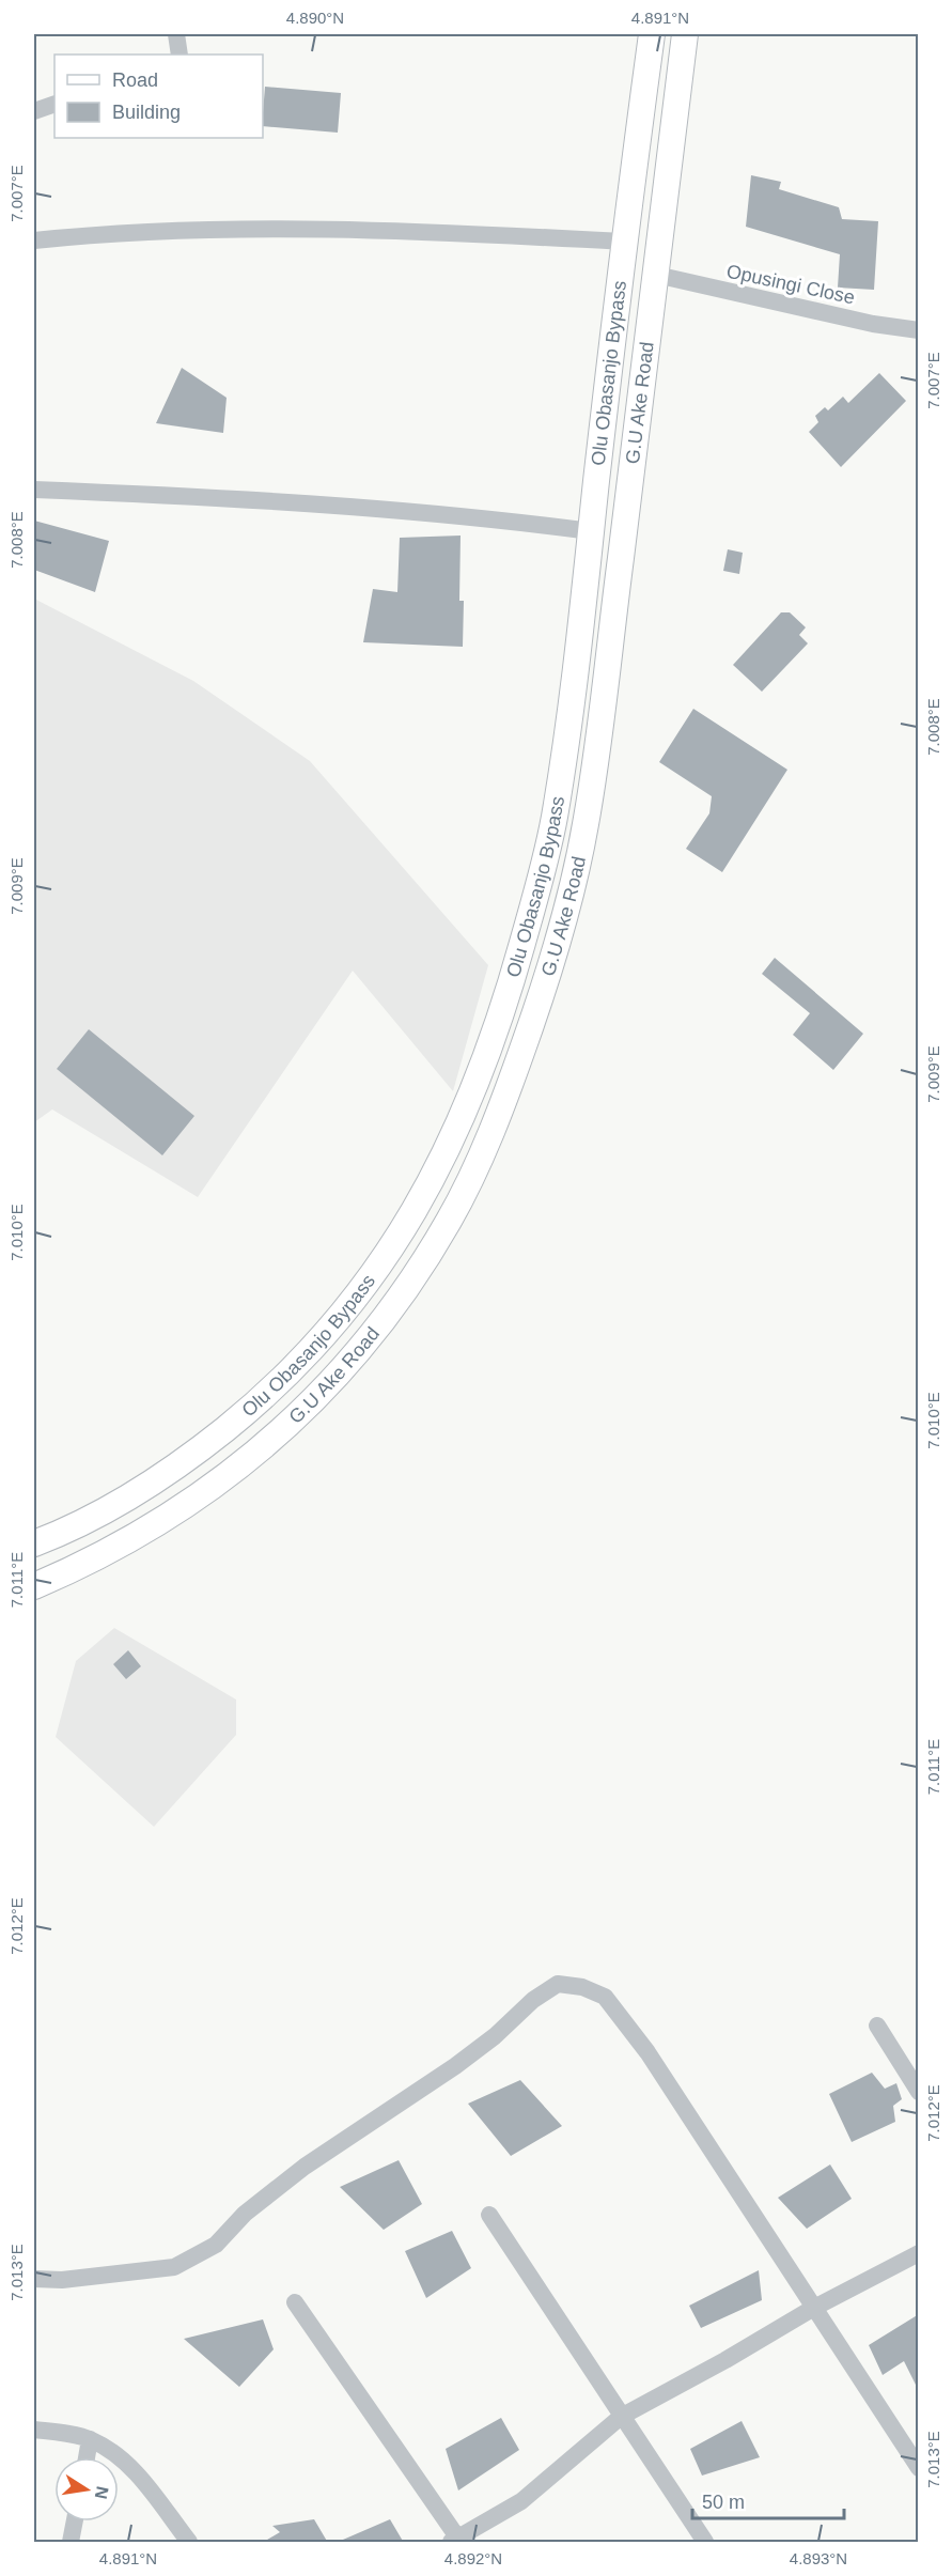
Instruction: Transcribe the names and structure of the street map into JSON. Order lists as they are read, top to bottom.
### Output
{
  "streets": {
    "main road": ["Olu Obasanjo Bypass", "G.U Ake Road"],
    "street": ["Opusingi Close"]
  },
  "crossings": [
    ["Opusingi Close", "G.U Ake Road"]
  ],
  "legend": ["Road", "Building"],
  "scale_bar": "50 m",
  "north": "right",
  "coordinates": [
    "4.890°N",
    "4.891°N",
    "7.007°E",
    "7.008°E",
    "7.009°E",
    "7.010°E",
    "7.011°E",
    "7.012°E",
    "7.013°E",
    "4.892°N",
    "4.893°N"
  ]
}
